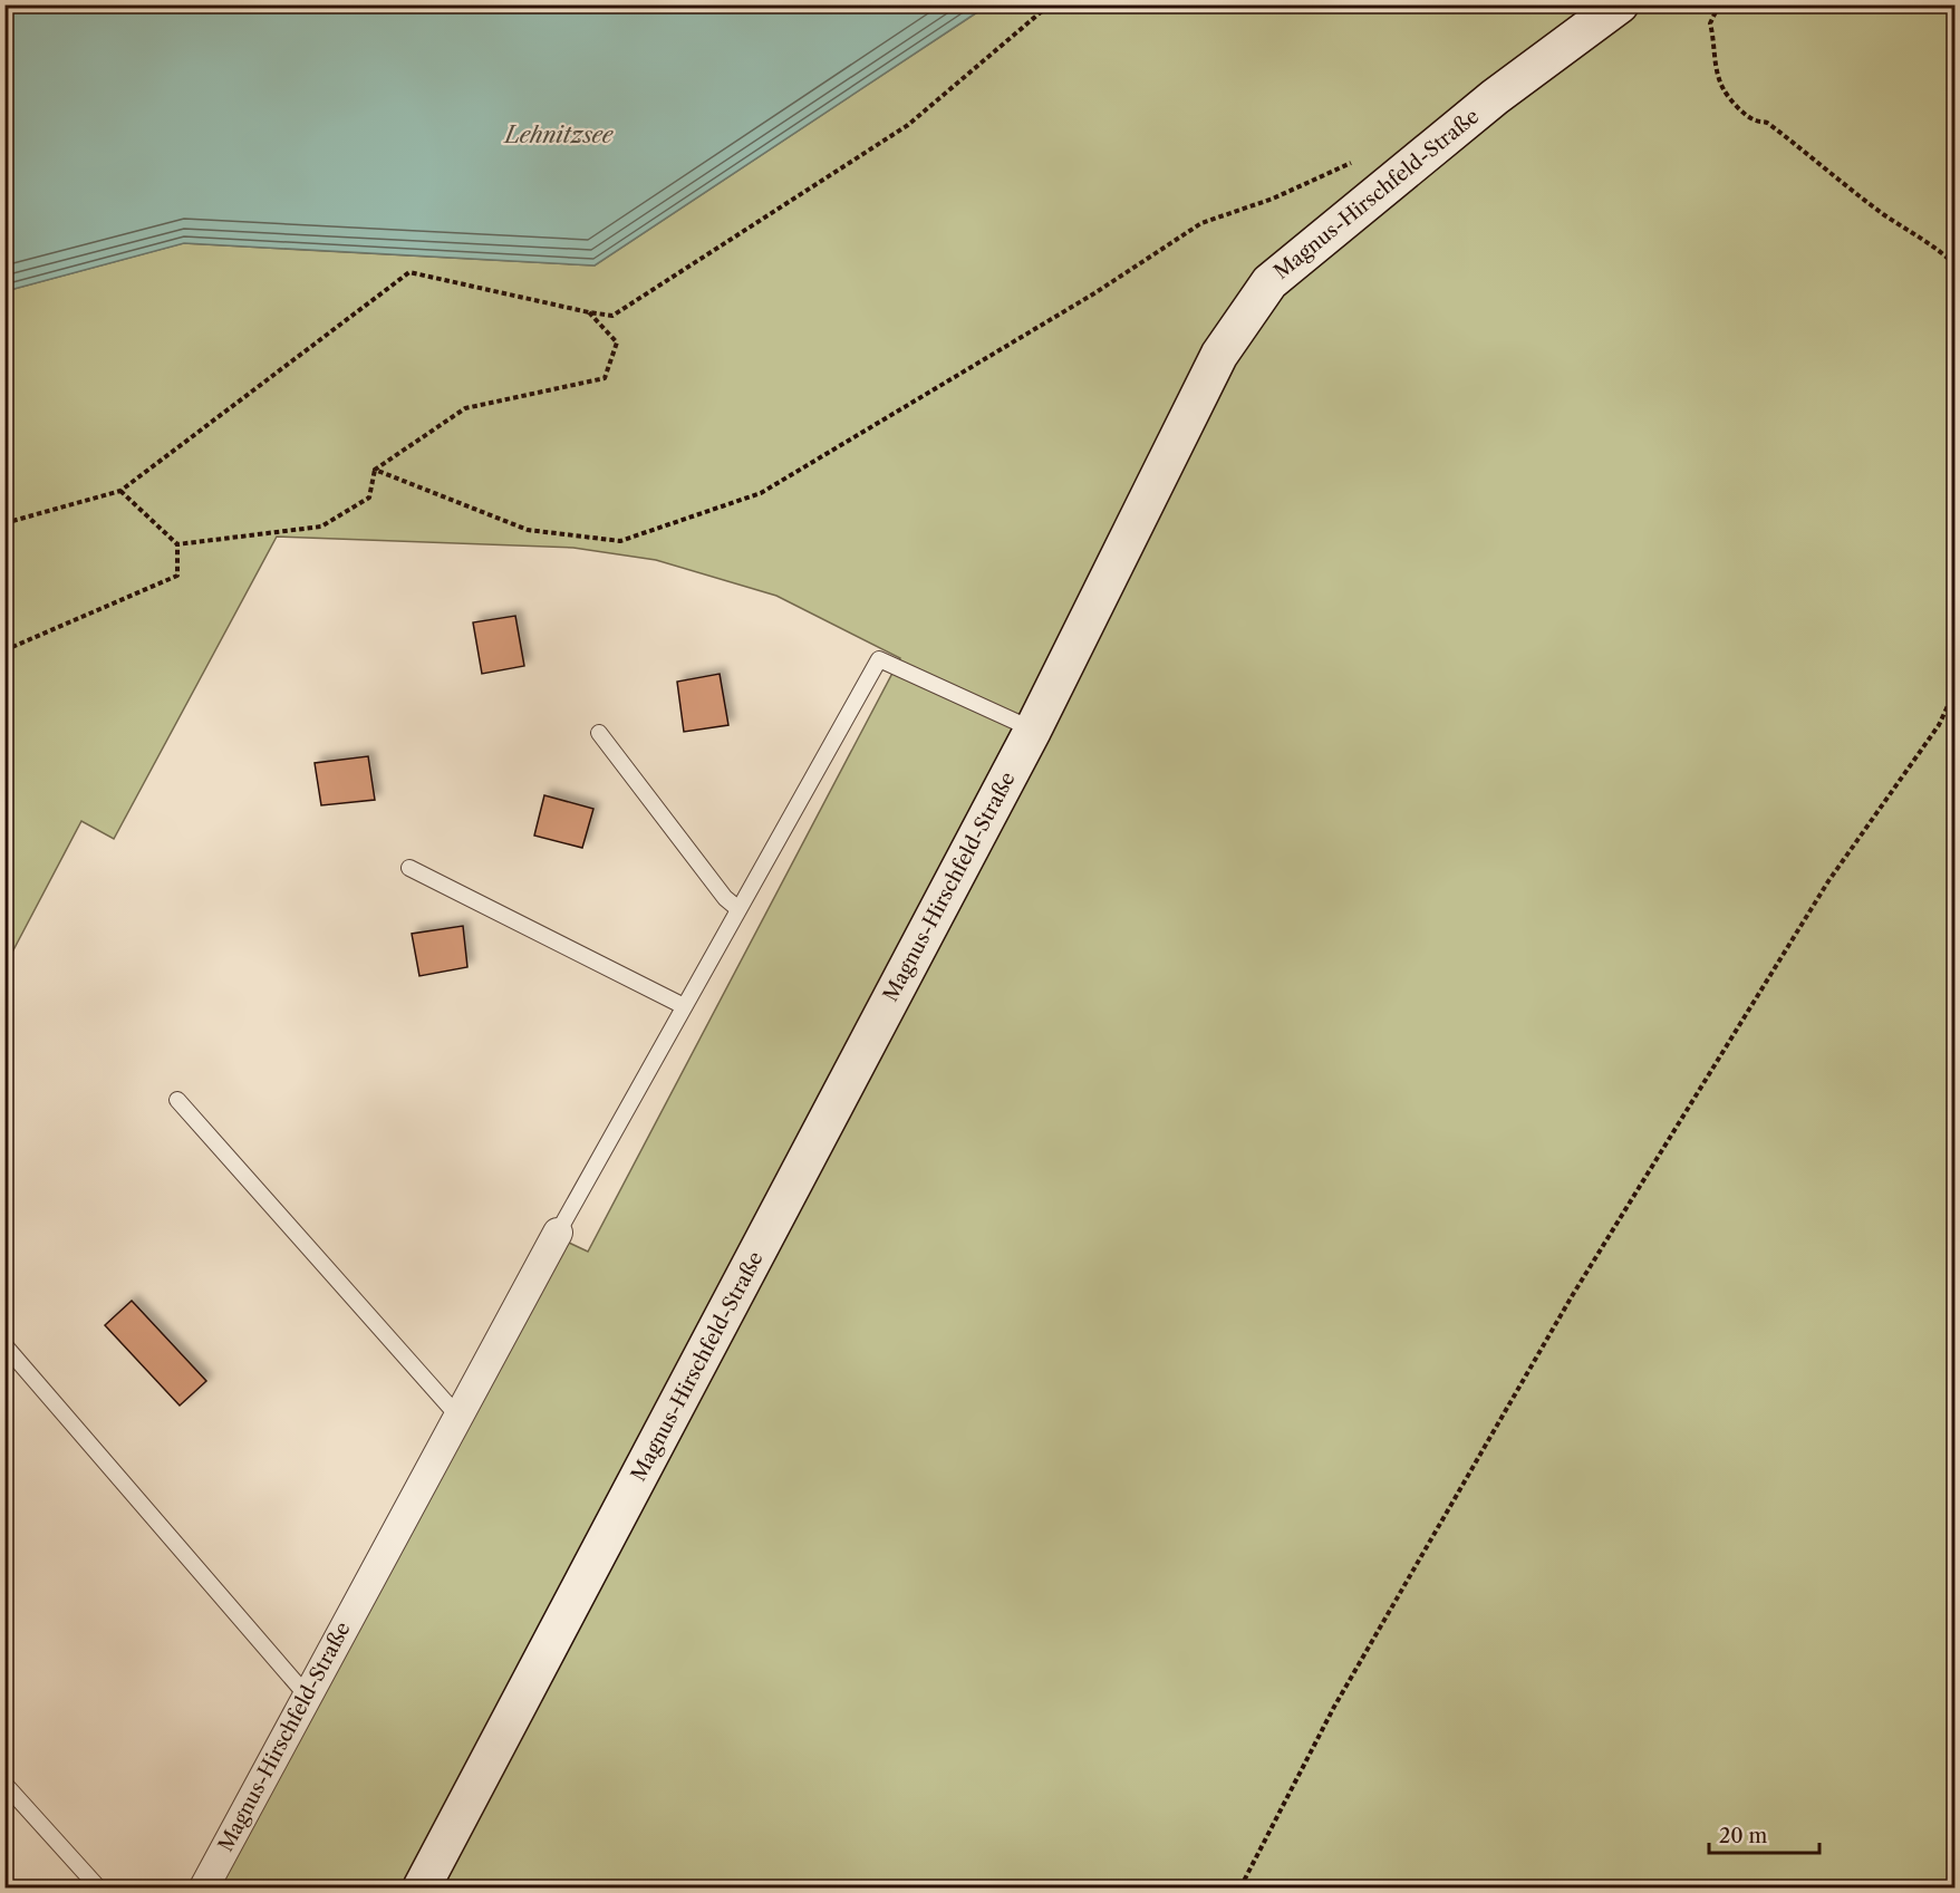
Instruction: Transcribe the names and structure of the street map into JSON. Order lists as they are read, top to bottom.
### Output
{
  "streets": {
    "street": ["Magnus-Hirschfeld-Straße"]
  },
  "water": ["Lehnitzsee"],
  "scale_bar": "20 m"
}
